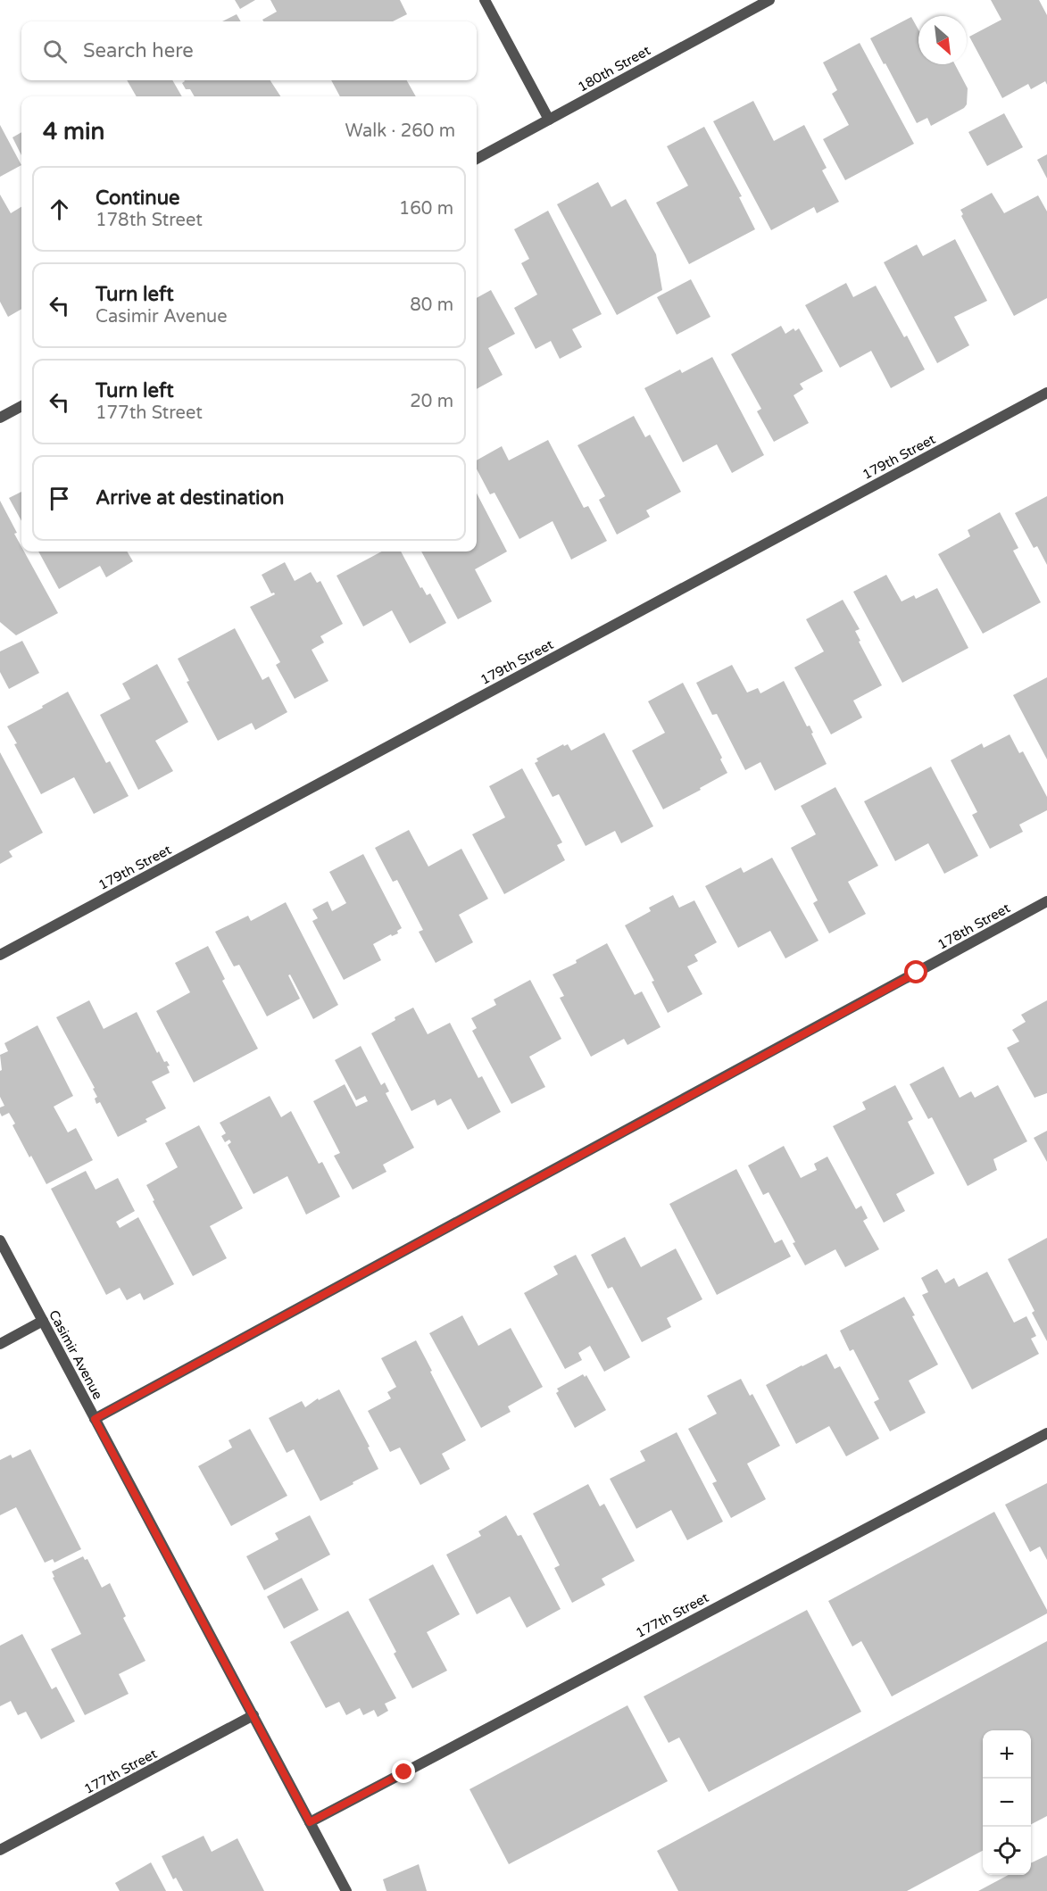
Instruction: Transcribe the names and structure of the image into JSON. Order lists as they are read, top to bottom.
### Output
{
  "streets": {
    "street": [
      "180th Street",
      "179th Street",
      "178th Street",
      "Casimir Avenue",
      "177th Street"
    ]
  },
  "crossings": [
    ["178th Street", "Casimir Avenue"],
    ["Casimir Avenue", "177th Street"]
  ],
  "north": "bottom right",
  "page": {
    "search": "Search here",
    "heading": ["4 min", "Walk · 260 m"],
    "list": [
      ["Continue", "178th Street", "160 m"],
      ["Turn left", "Casimir Avenue", "80 m"],
      ["Turn left", "177th Street", "20 m"],
      "Arrive at destination"
    ],
    "map_buttons": ["+", "−"]
  }
}
